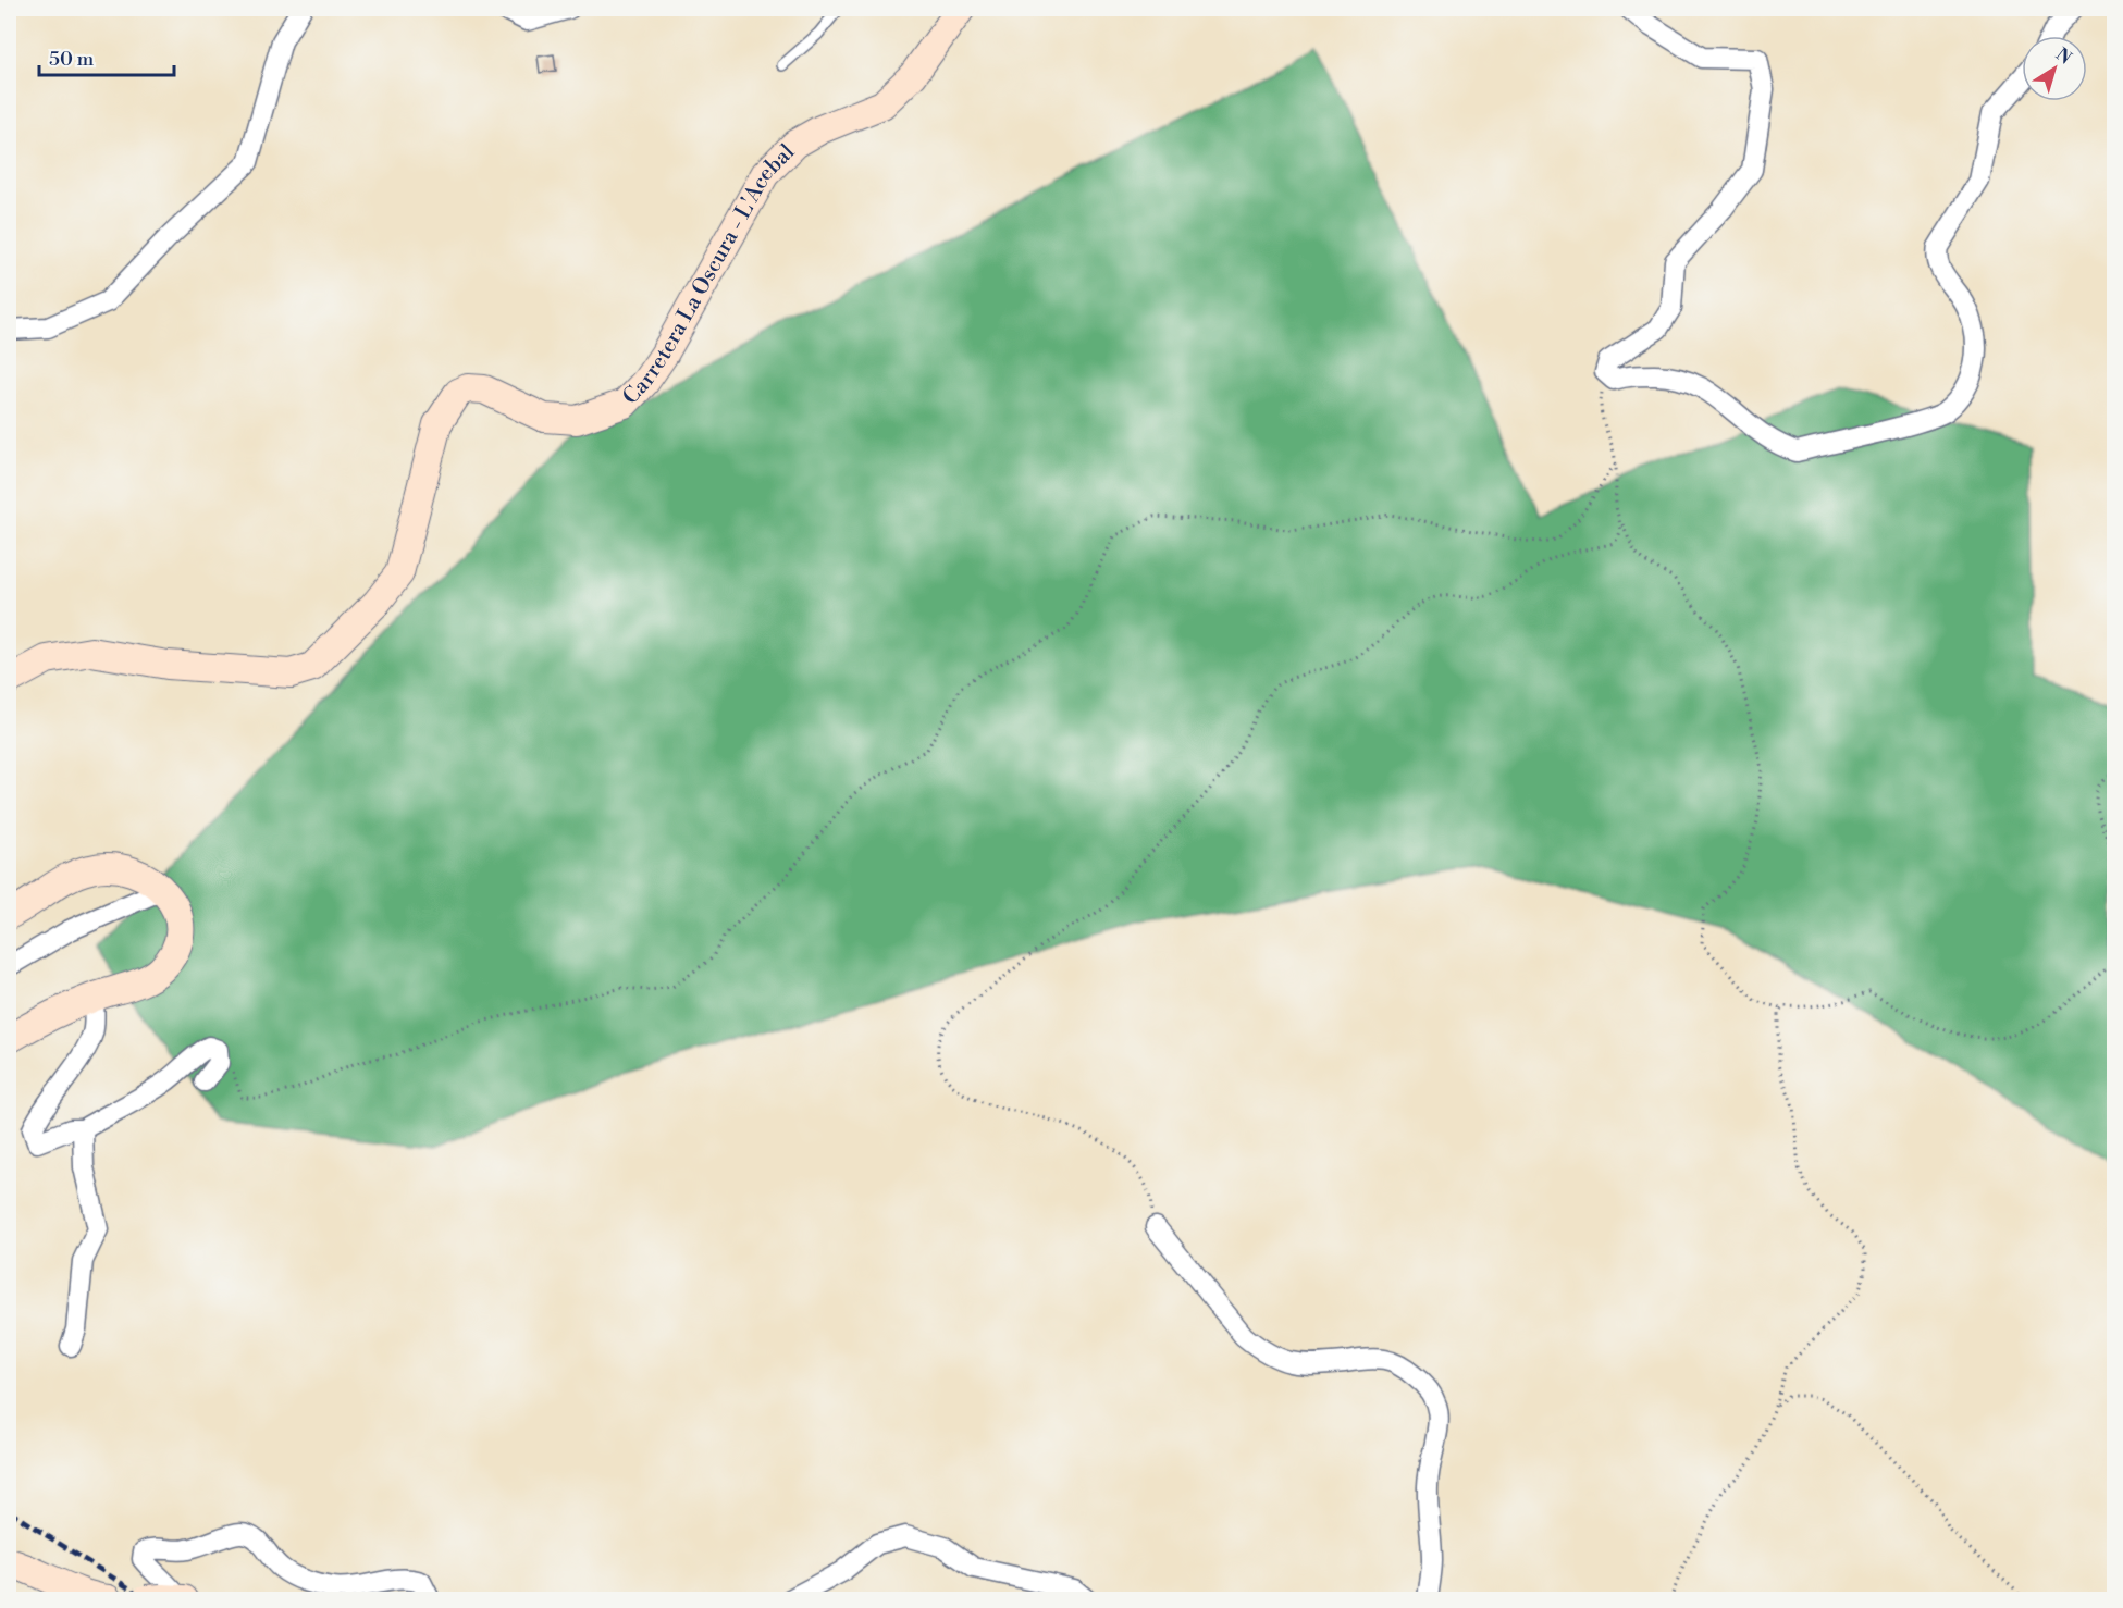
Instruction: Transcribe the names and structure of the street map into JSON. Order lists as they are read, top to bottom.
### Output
{
  "streets": {
    "street": ["Carretera La Oscura - L'Acebal"]
  },
  "scale_bar": "50 m",
  "north": "top right"
}
